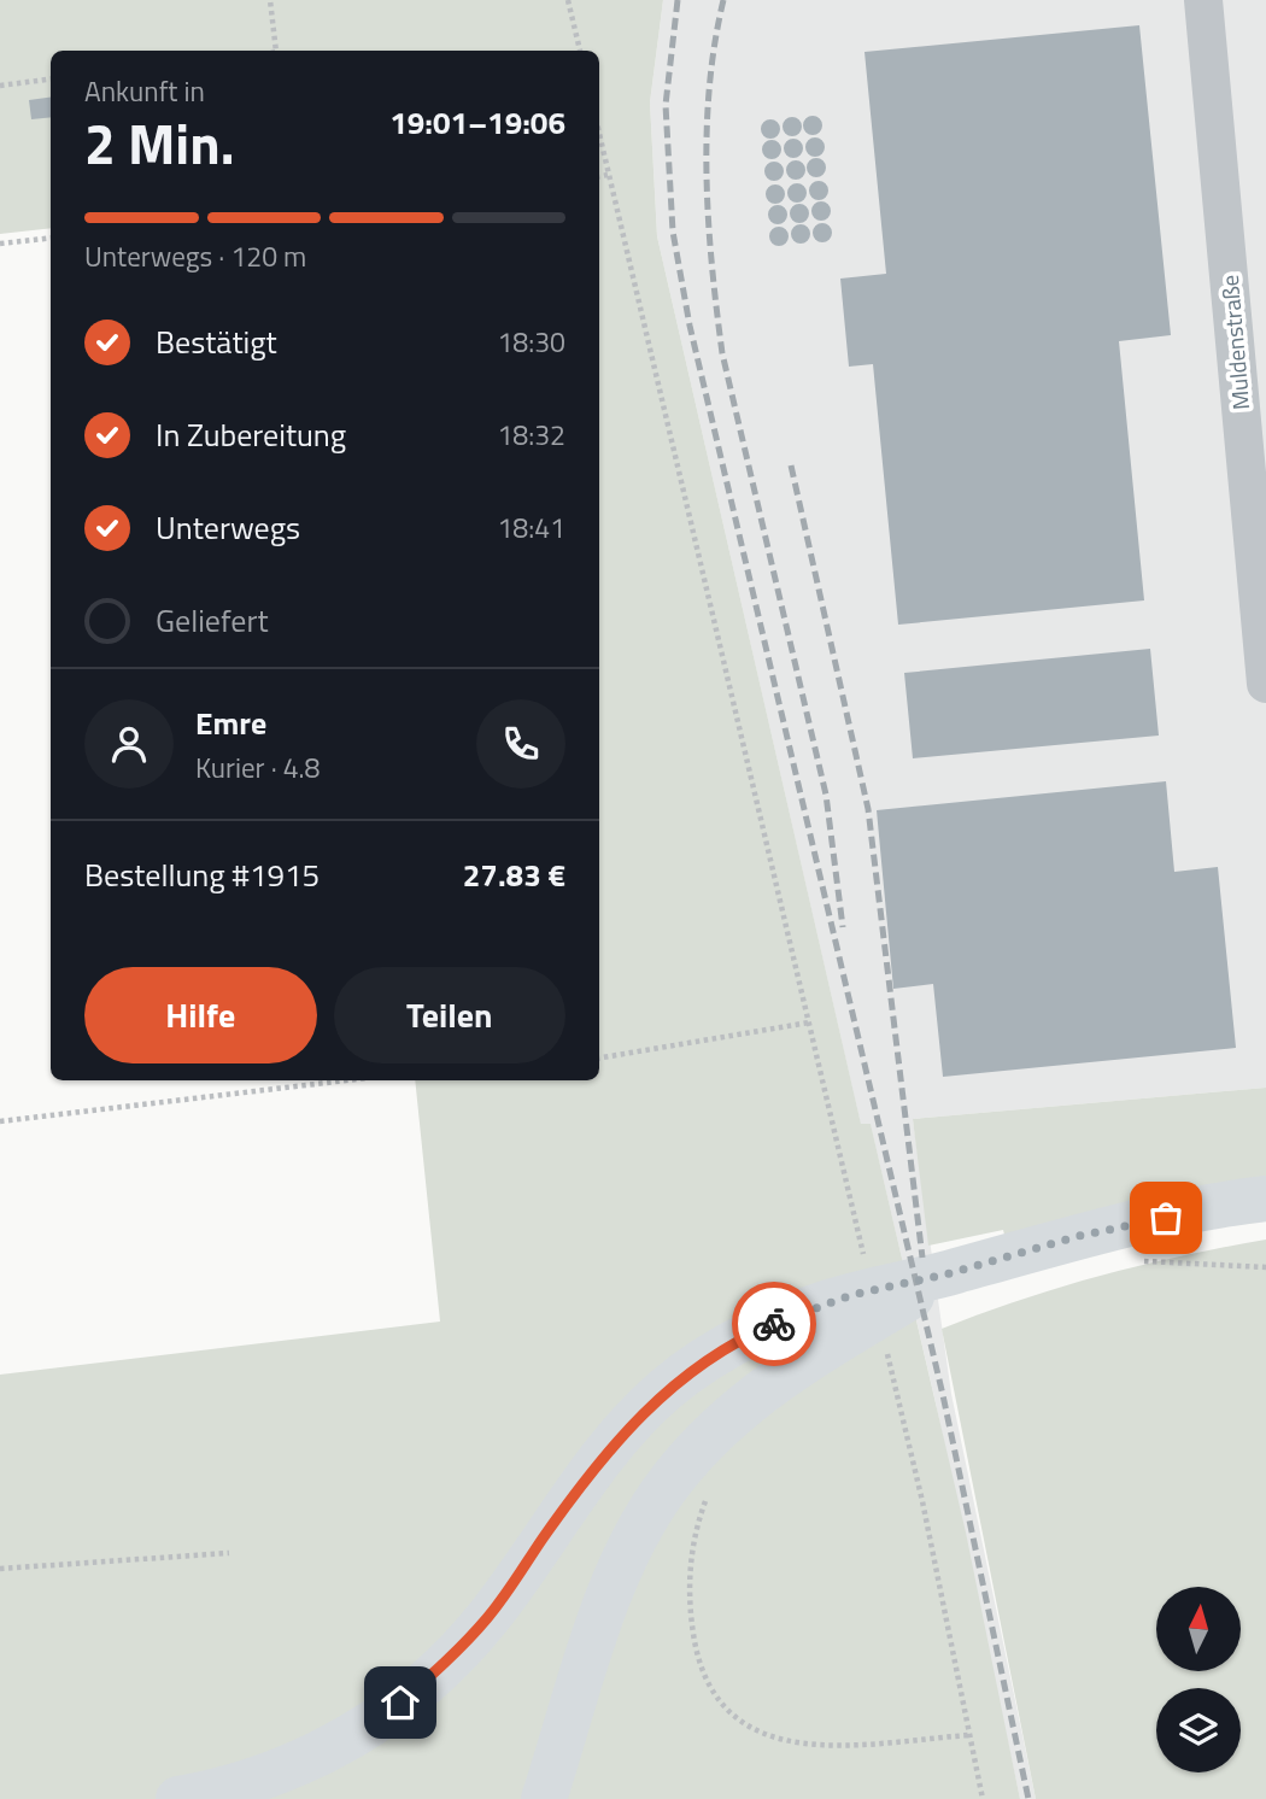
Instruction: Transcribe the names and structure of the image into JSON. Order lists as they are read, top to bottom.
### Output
{
  "streets": {
    "street": ["Muldenstraße"]
  },
  "north": "top",
  "page": {
    "heading": ["2 Min.", "Ankunft in", "19:01–19:06"],
    "panel": [
      "Emre",
      "Kurier · 4.8",
      "Bestellung #1915",
      "27.83 €"
    ],
    "bar": "Unterwegs · 120 m",
    "list": [
      ["Bestätigt", "18:30"],
      ["In Zubereitung", "18:32"],
      ["Unterwegs", "18:41"],
      "Geliefert"
    ],
    "buttons": ["Hilfe", "Teilen"]
  }
}
